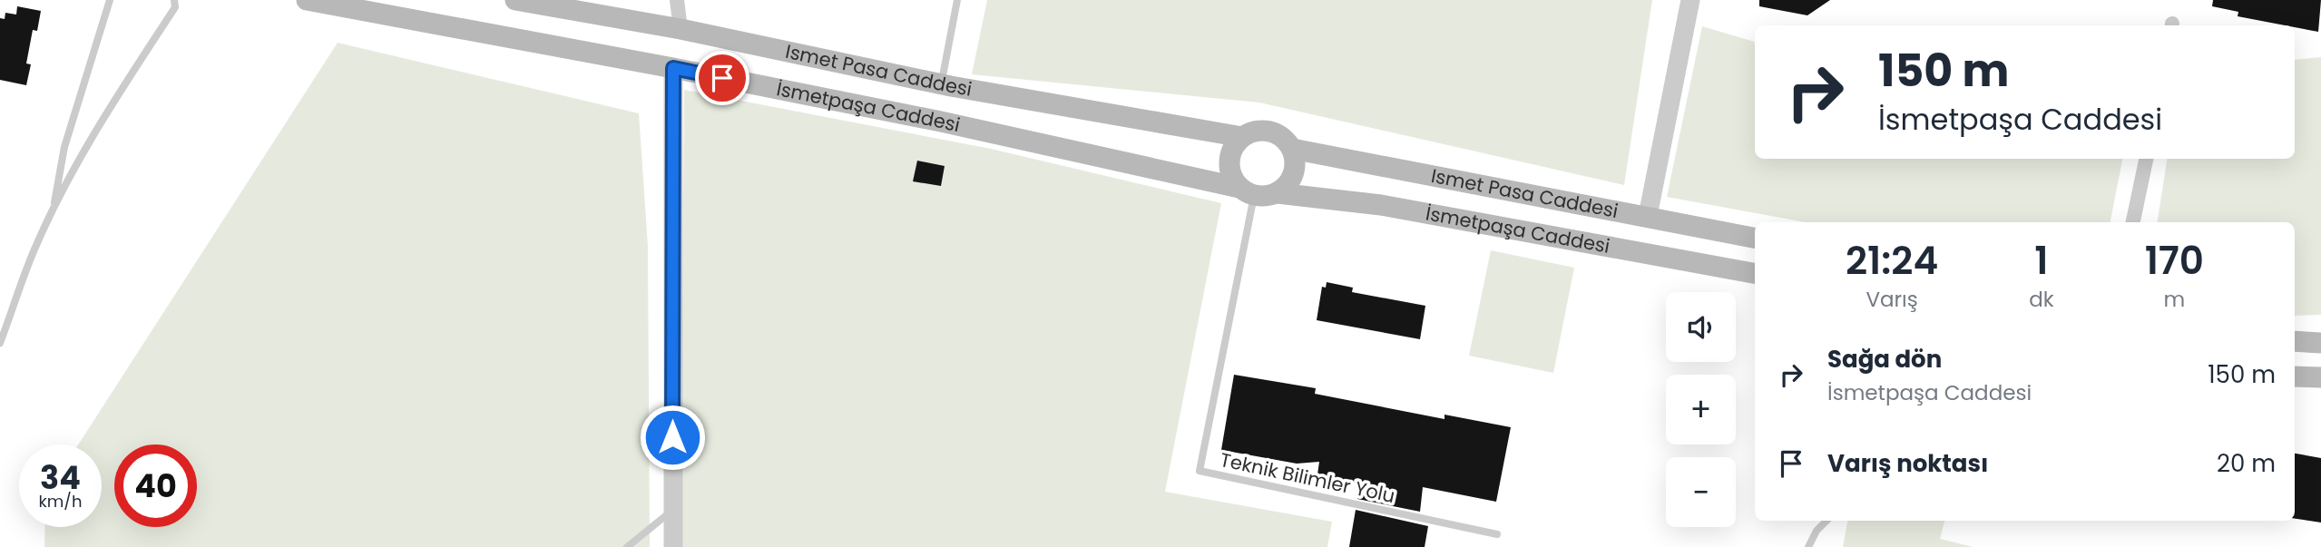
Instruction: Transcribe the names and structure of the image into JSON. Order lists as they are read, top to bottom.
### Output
{
  "streets": {
    "main road": ["Ismet Pasa Caddesi", "İsmetpaşa Caddesi"],
    "lane": ["Teknik Bilimler Yolu"]
  },
  "crossings": [
    ["Ismet Pasa Caddesi", "İsmetpaşa Caddesi"],
    ["Ismet Pasa Caddesi", "Teknik Bilimler Yolu"],
    ["İsmetpaşa Caddesi", "Teknik Bilimler Yolu"]
  ],
  "page": {
    "turn": ["150 m", "İsmetpaşa Caddesi"],
    "eta": [
      "21:24",
      "Varış",
      "1",
      "dk",
      "170",
      "m"
    ],
    "map_buttons": ["+", "−"],
    "list": [
      {
        "name": "Sağa dön",
        "note": "İsmetpaşa Caddesi",
        "value": "150 m"
      },
      {
        "name": "Varış noktası",
        "value": "20 m"
      }
    ],
    "speed": "34 km/h",
    "limit": "40"
  }
}
